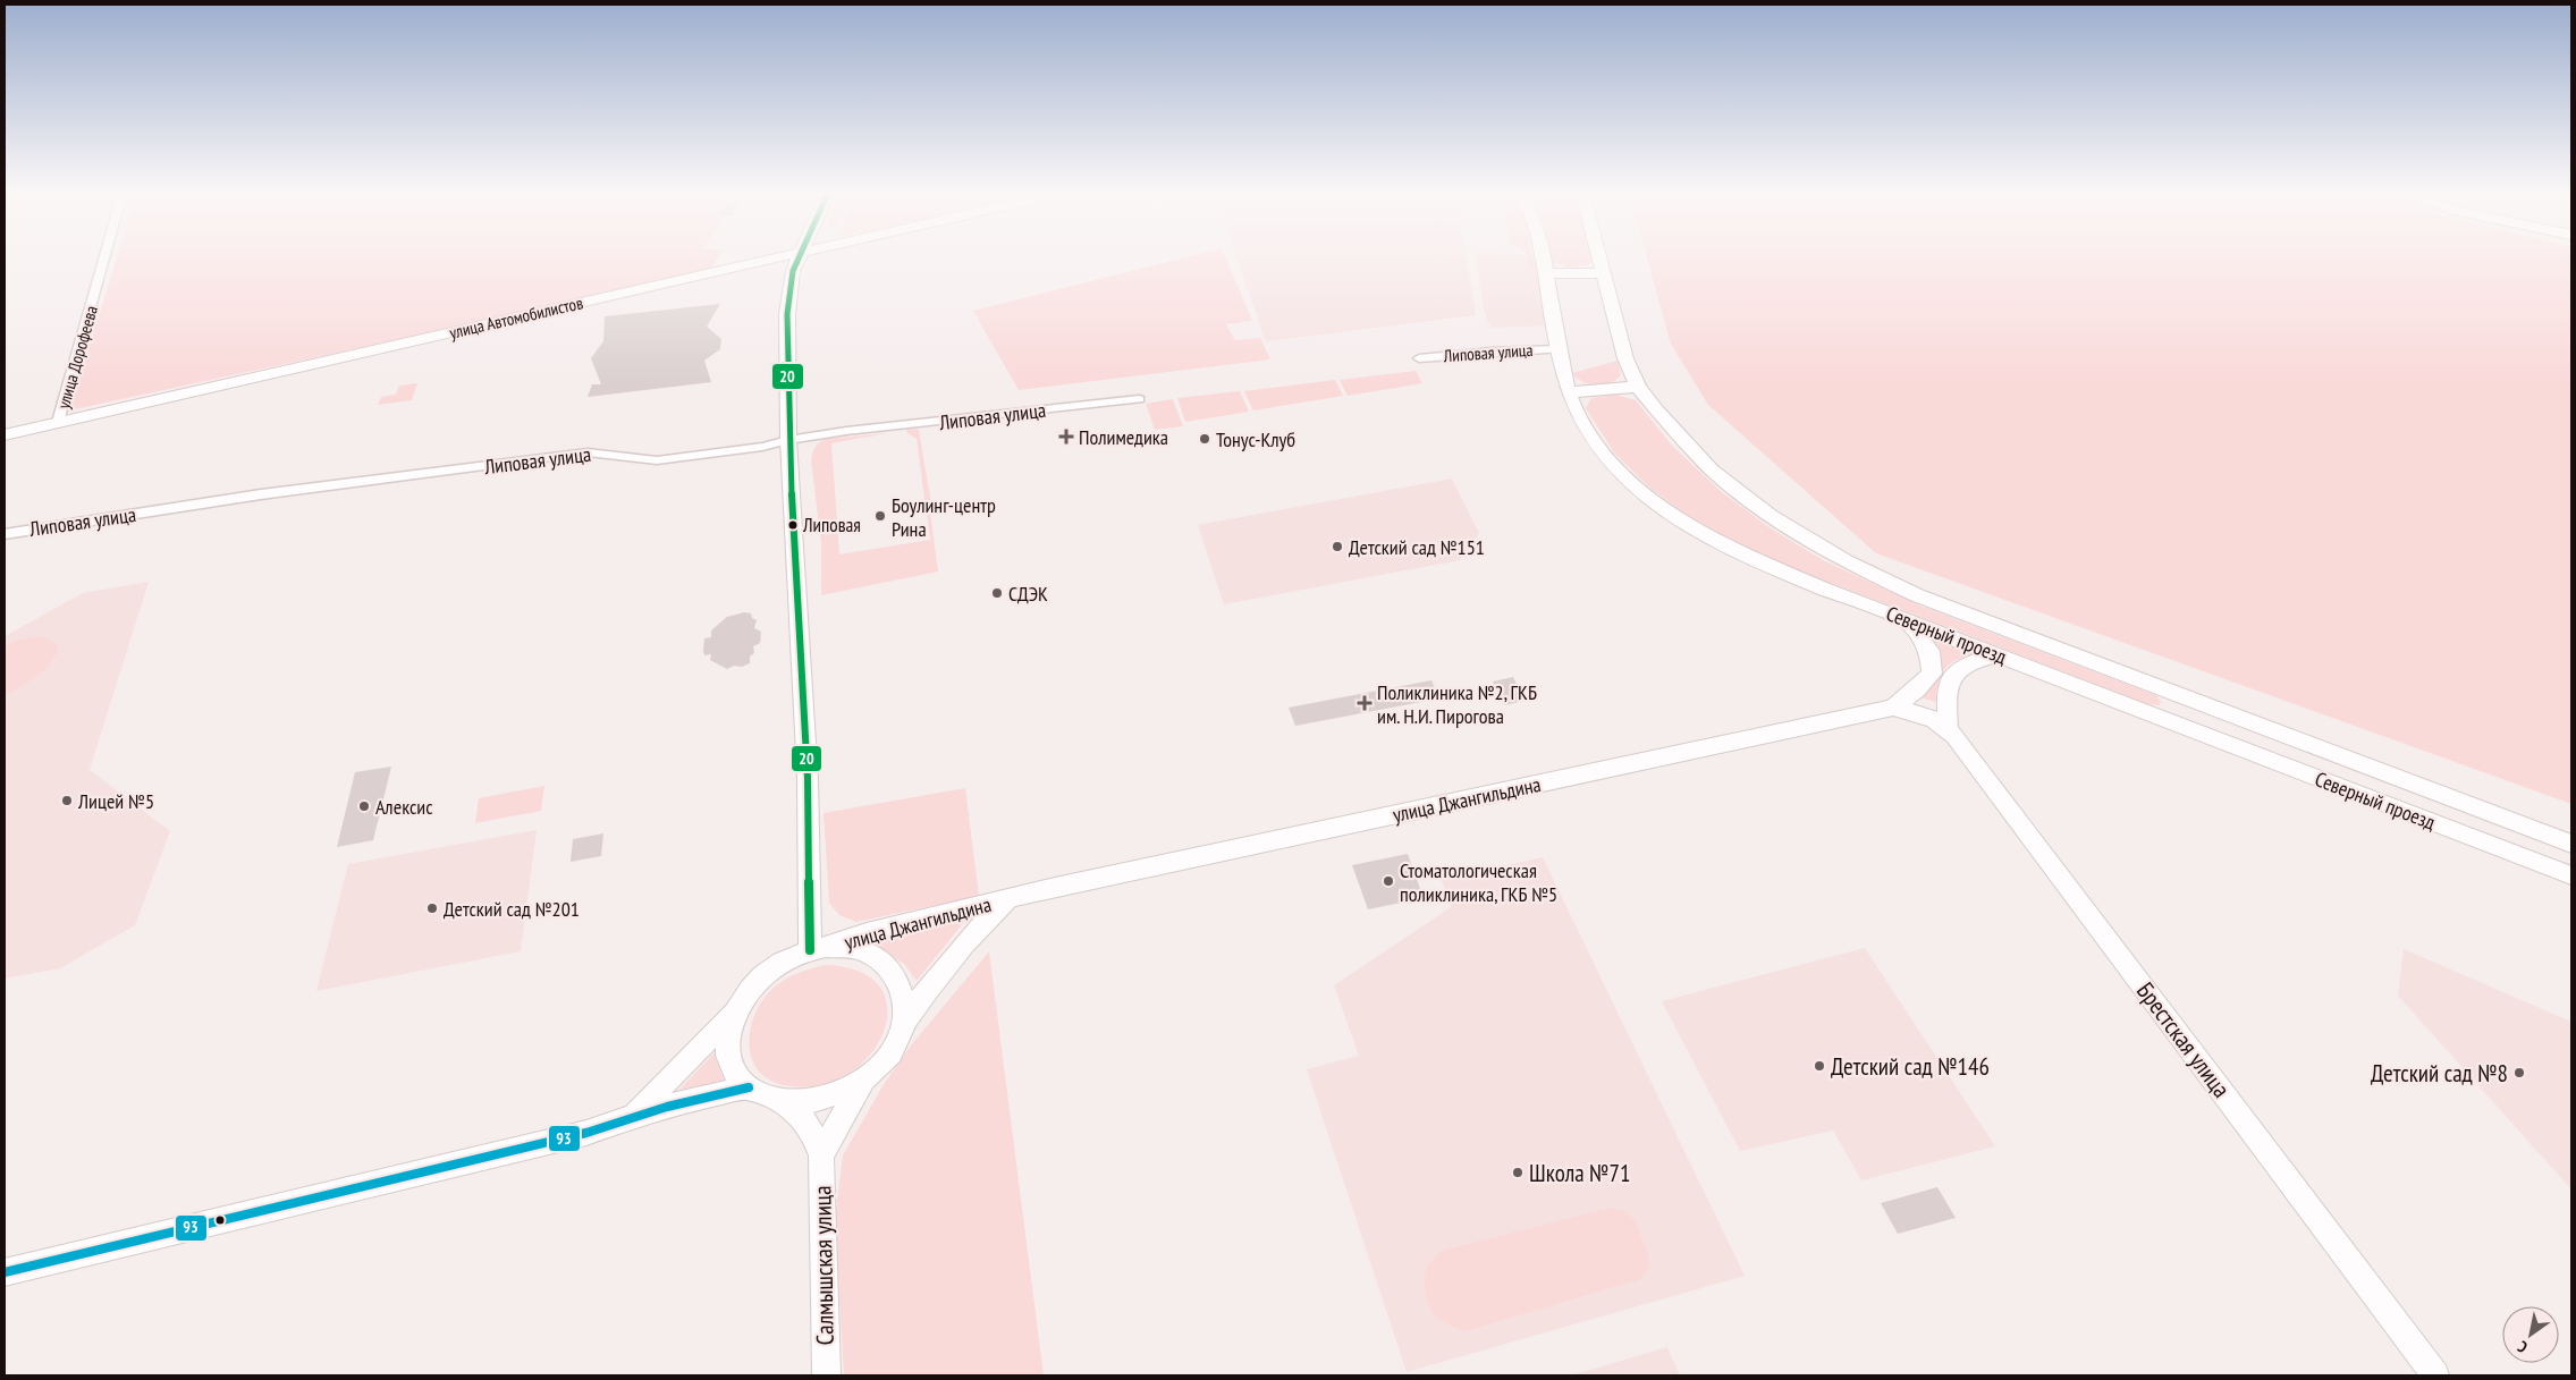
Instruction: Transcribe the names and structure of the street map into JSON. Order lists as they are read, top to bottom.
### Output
{
  "streets": {
    "main road": [
      "улица Автомобилистов",
      "Северный проезд",
      "улица Джангильдина",
      "Брестская улица",
      "Салмышская улица"
    ],
    "street": ["Липовая улица", "улица Дорофеева"]
  },
  "crossings": [
    ["улица Автомобилистов", "улица Дорофеева"],
    ["Липовая улица", "Северный проезд"],
    ["улица Джангильдина", "Брестская улица"],
    ["улица Джангильдина", "Салмышская улица"]
  ],
  "places": {
    "health": ["Полимедика", "Поликлиника №2, ГКБ им. Н.И. Пирогова"],
    "other": [
      "Тонус-Клуб",
      "Боулинг-центр Рина",
      "Липовая",
      "Детский сад №151",
      "СДЭК",
      "Лицей №5",
      "Алексис",
      "Стоматологическая поликлиника, ГКБ №5",
      "Детский сад №201",
      "Детский сад №146",
      "Детский сад №8",
      "Школа №71"
    ]
  },
  "lines": ["transit line 20", "transit line 93"],
  "north": "bottom left"
}
